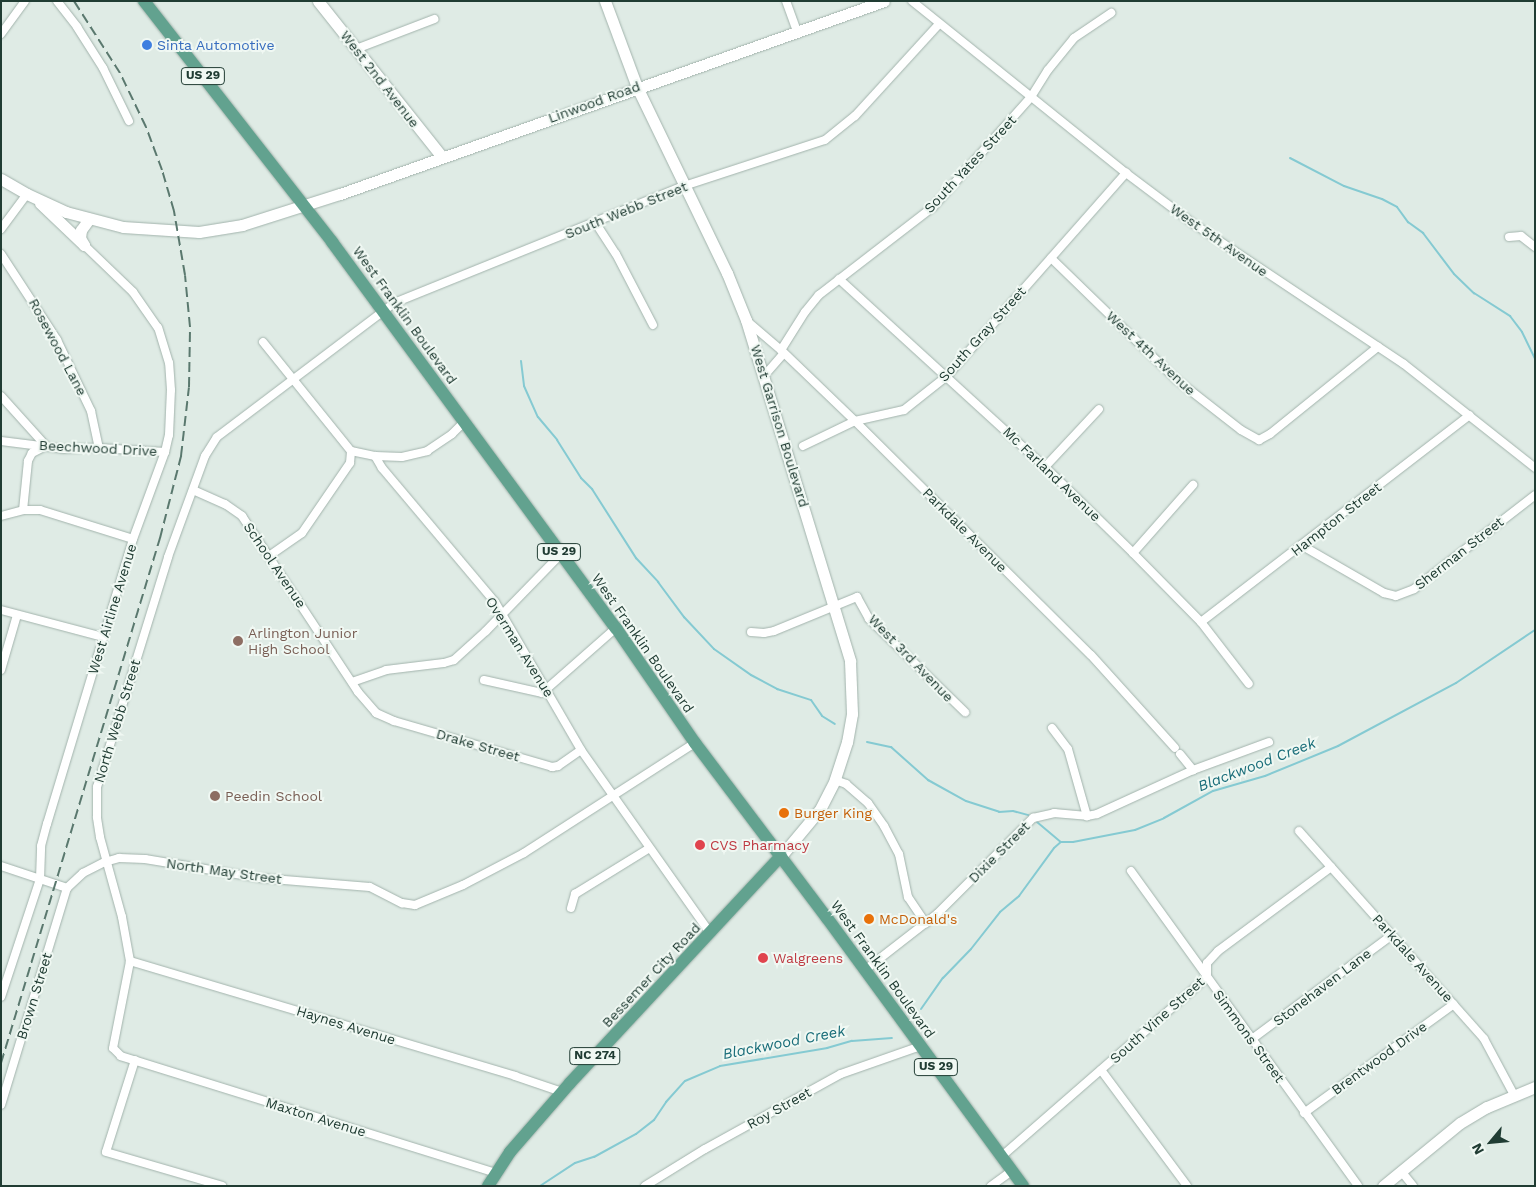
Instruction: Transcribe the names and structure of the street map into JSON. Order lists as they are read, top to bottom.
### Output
{
  "streets": {
    "main road": [
      "US 29",
      "West 2nd Avenue",
      "Linwood Road",
      "West Franklin Boulevard",
      "West Garrison Boulevard",
      "Bessemer City Road",
      "NC 274"
    ],
    "street": [
      "South Yates Street",
      "South Webb Street",
      "West 5th Avenue",
      "South Gray Street",
      "Rosewood Lane",
      "West 4th Avenue",
      "Beechwood Drive",
      "Mc Farland Avenue",
      "Hampton Street",
      "Parkdale Avenue",
      "Sherman Street",
      "School Avenue",
      "West Airline Avenue",
      "Overman Avenue",
      "West 3rd Avenue",
      "North Webb Street",
      "Drake Street",
      "Dixie Street",
      "North May Street",
      "Stonehaven Lane",
      "Brown Street",
      "South Vine Street",
      "Haynes Avenue",
      "Simmons Street",
      "Brentwood Drive",
      "Roy Street",
      "Maxton Avenue"
    ]
  },
  "crossings": [
    ["West 2nd Avenue", "Linwood Road"],
    ["Linwood Road", "West Franklin Boulevard"],
    ["Linwood Road", "West Garrison Boulevard"],
    ["South Yates Street", "West 5th Avenue"],
    ["South Yates Street", "West Garrison Boulevard"],
    ["South Yates Street", "Mc Farland Avenue"],
    ["South Yates Street", "Parkdale Avenue"],
    ["South Webb Street", "West 5th Avenue"],
    ["South Webb Street", "West Franklin Boulevard"],
    ["South Webb Street", "West Garrison Boulevard"],
    ["South Webb Street", "North Webb Street"],
    ["West 5th Avenue", "South Gray Street"],
    ["West 5th Avenue", "West 4th Avenue"],
    ["West 5th Avenue", "Hampton Street"],
    ["West Franklin Boulevard", "West Garrison Boulevard"],
    ["West Franklin Boulevard", "Dixie Street"],
    ["West Franklin Boulevard", "Bessemer City Road"],
    ["West Franklin Boulevard", "South Vine Street"],
    ["West Franklin Boulevard", "Roy Street"],
    ["South Gray Street", "West 4th Avenue"],
    ["South Gray Street", "Mc Farland Avenue"],
    ["South Gray Street", "Parkdale Avenue"],
    ["Rosewood Lane", "Beechwood Drive"],
    ["West Garrison Boulevard", "Parkdale Avenue"],
    ["West Garrison Boulevard", "West 3rd Avenue"],
    ["West Garrison Boulevard", "Bessemer City Road"],
    ["Beechwood Drive", "West Airline Avenue"],
    ["Mc Farland Avenue", "Hampton Street"],
    ["Hampton Street", "Sherman Street"],
    ["Parkdale Avenue", "Dixie Street"],
    ["Parkdale Avenue", "Stonehaven Lane"],
    ["Parkdale Avenue", "South Vine Street"],
    ["Parkdale Avenue", "Brentwood Drive"],
    ["School Avenue", "North Webb Street"],
    ["School Avenue", "Drake Street"],
    ["Overman Avenue", "Drake Street"],
    ["Overman Avenue", "North May Street"],
    ["Overman Avenue", "Bessemer City Road"],
    ["North Webb Street", "North May Street"],
    ["North Webb Street", "Haynes Avenue"],
    ["North Webb Street", "Maxton Avenue"],
    ["North May Street", "Brown Street"],
    ["Bessemer City Road", "Haynes Avenue"],
    ["Bessemer City Road", "Maxton Avenue"],
    ["Stonehaven Lane", "Simmons Street"],
    ["South Vine Street", "Simmons Street"],
    ["Simmons Street", "Brentwood Drive"]
  ],
  "water": ["Blackwood Creek"],
  "places": [
    "Sinta Automotive",
    "Arlington Junior High School",
    "Peedin School",
    "Burger King",
    "CVS Pharmacy",
    "McDonald's",
    "Walgreens"
  ],
  "north": "bottom left"
}
